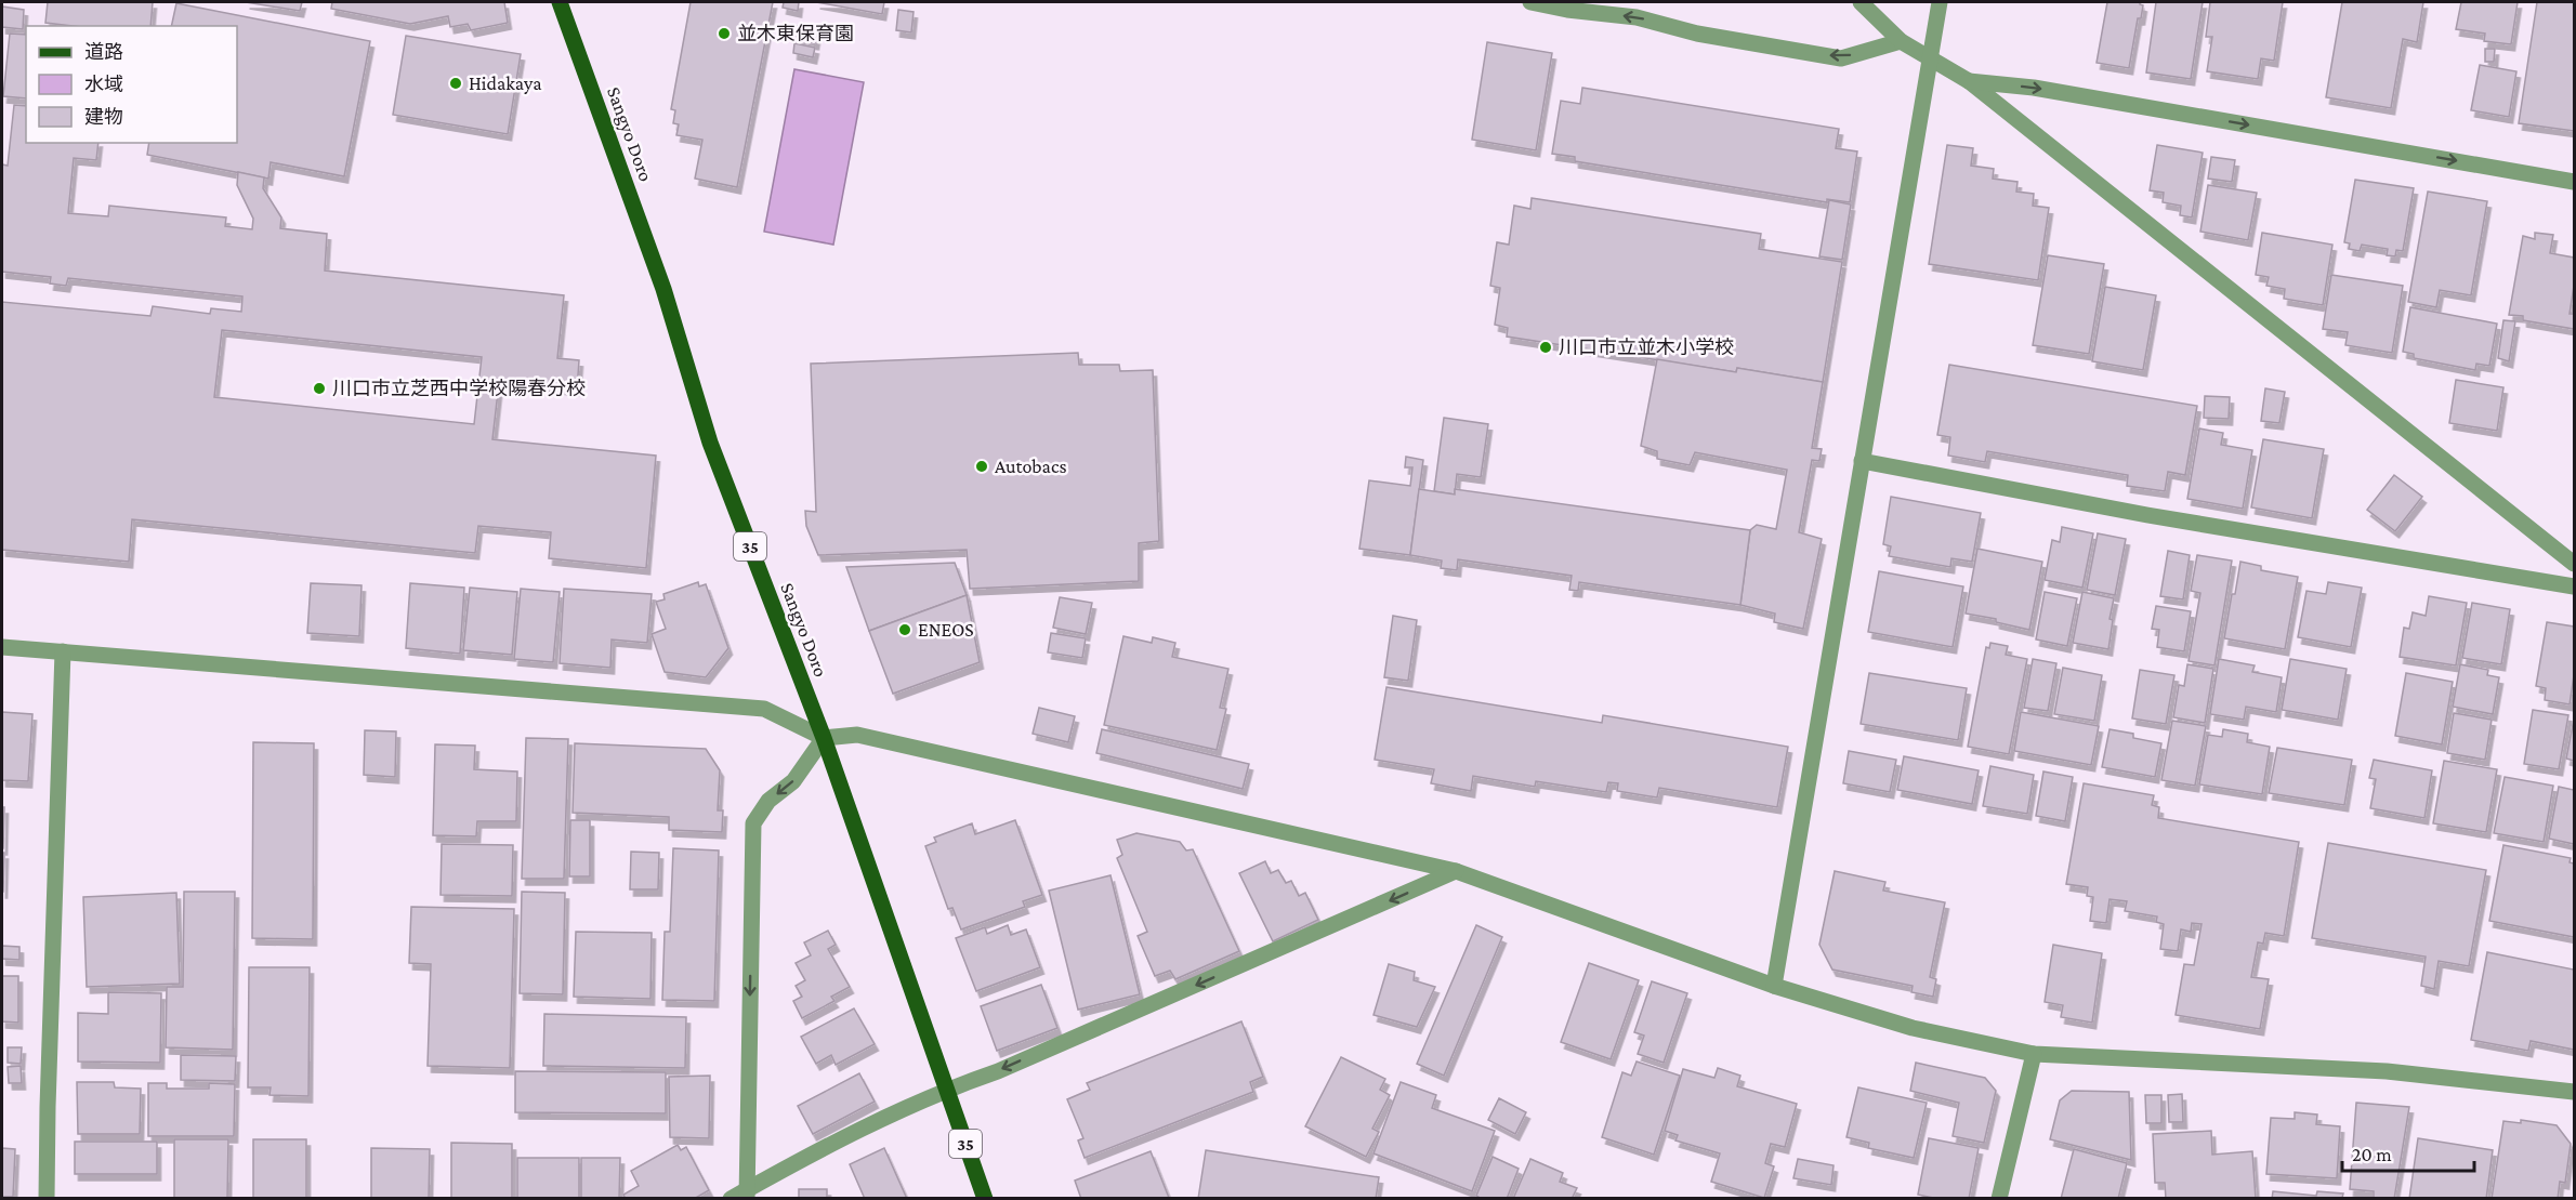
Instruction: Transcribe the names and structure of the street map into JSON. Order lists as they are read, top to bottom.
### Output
{
  "streets": {
    "main road": ["Sangyo Doro", "35"]
  },
  "places": [
    "並木東保育園",
    "Hidakaya",
    "川口市立並木小学校",
    "川口市立芝西中学校陽春分校",
    "Autobacs",
    "ENEOS"
  ],
  "legend": ["道路", "水域", "建物"],
  "scale_bar": "20 m"
}
